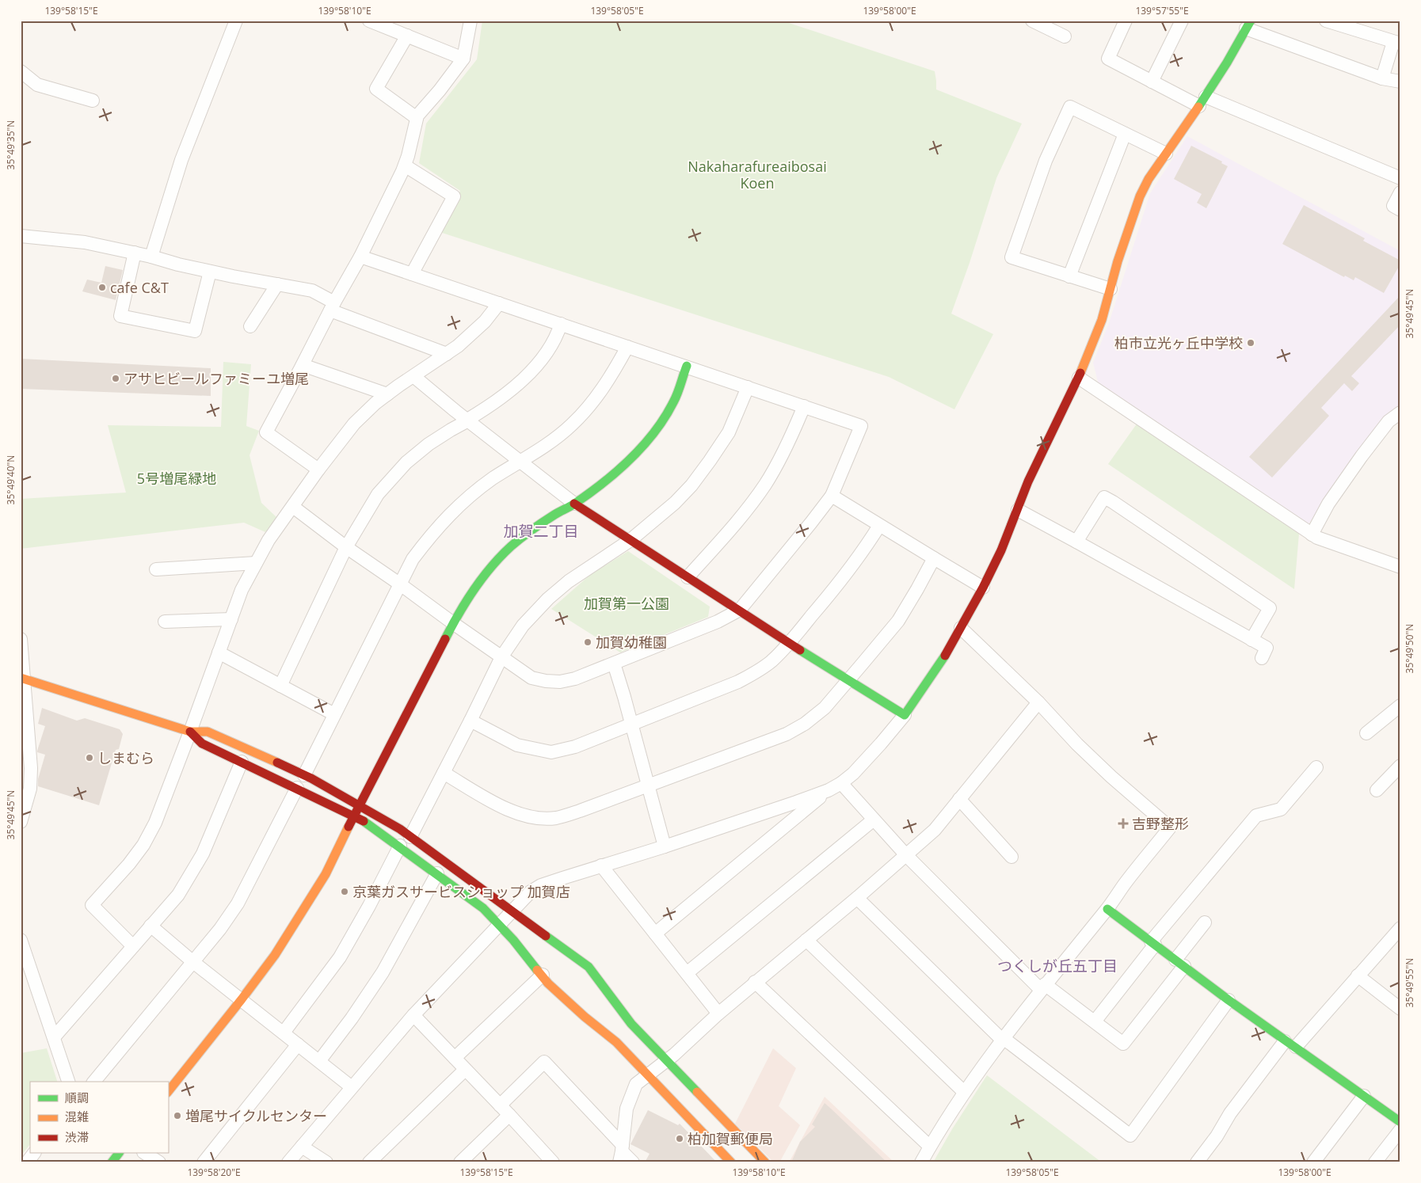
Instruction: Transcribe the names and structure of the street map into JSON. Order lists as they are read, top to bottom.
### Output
{
  "districts": ["加賀二丁目", "つくしが丘五丁目"],
  "parks": ["Nakaharafureaibosai Koen", "5号増尾緑地", "加賀第一公園"],
  "places": {
    "other": [
      "cafe C&T",
      "柏市立光ヶ丘中学校",
      "アサヒビールファミーユ増尾",
      "加賀幼稚園",
      "しまむら",
      "京葉ガスサービスショップ 加賀店",
      "増尾サイクルセンター",
      "柏加賀郵便局"
    ],
    "health": ["吉野整形"]
  },
  "legend": ["順調", "混雑", "渋滞"],
  "coordinates": [
    "139°58'15\"E",
    "139°58'10\"E",
    "139°58'05\"E",
    "139°58'00\"E",
    "139°57'55\"E",
    "35°49'35\"N",
    "35°49'45\"N",
    "35°49'40\"N",
    "35°49'50\"N",
    "35°49'55\"N",
    "139°58'20\"E"
  ]
}
